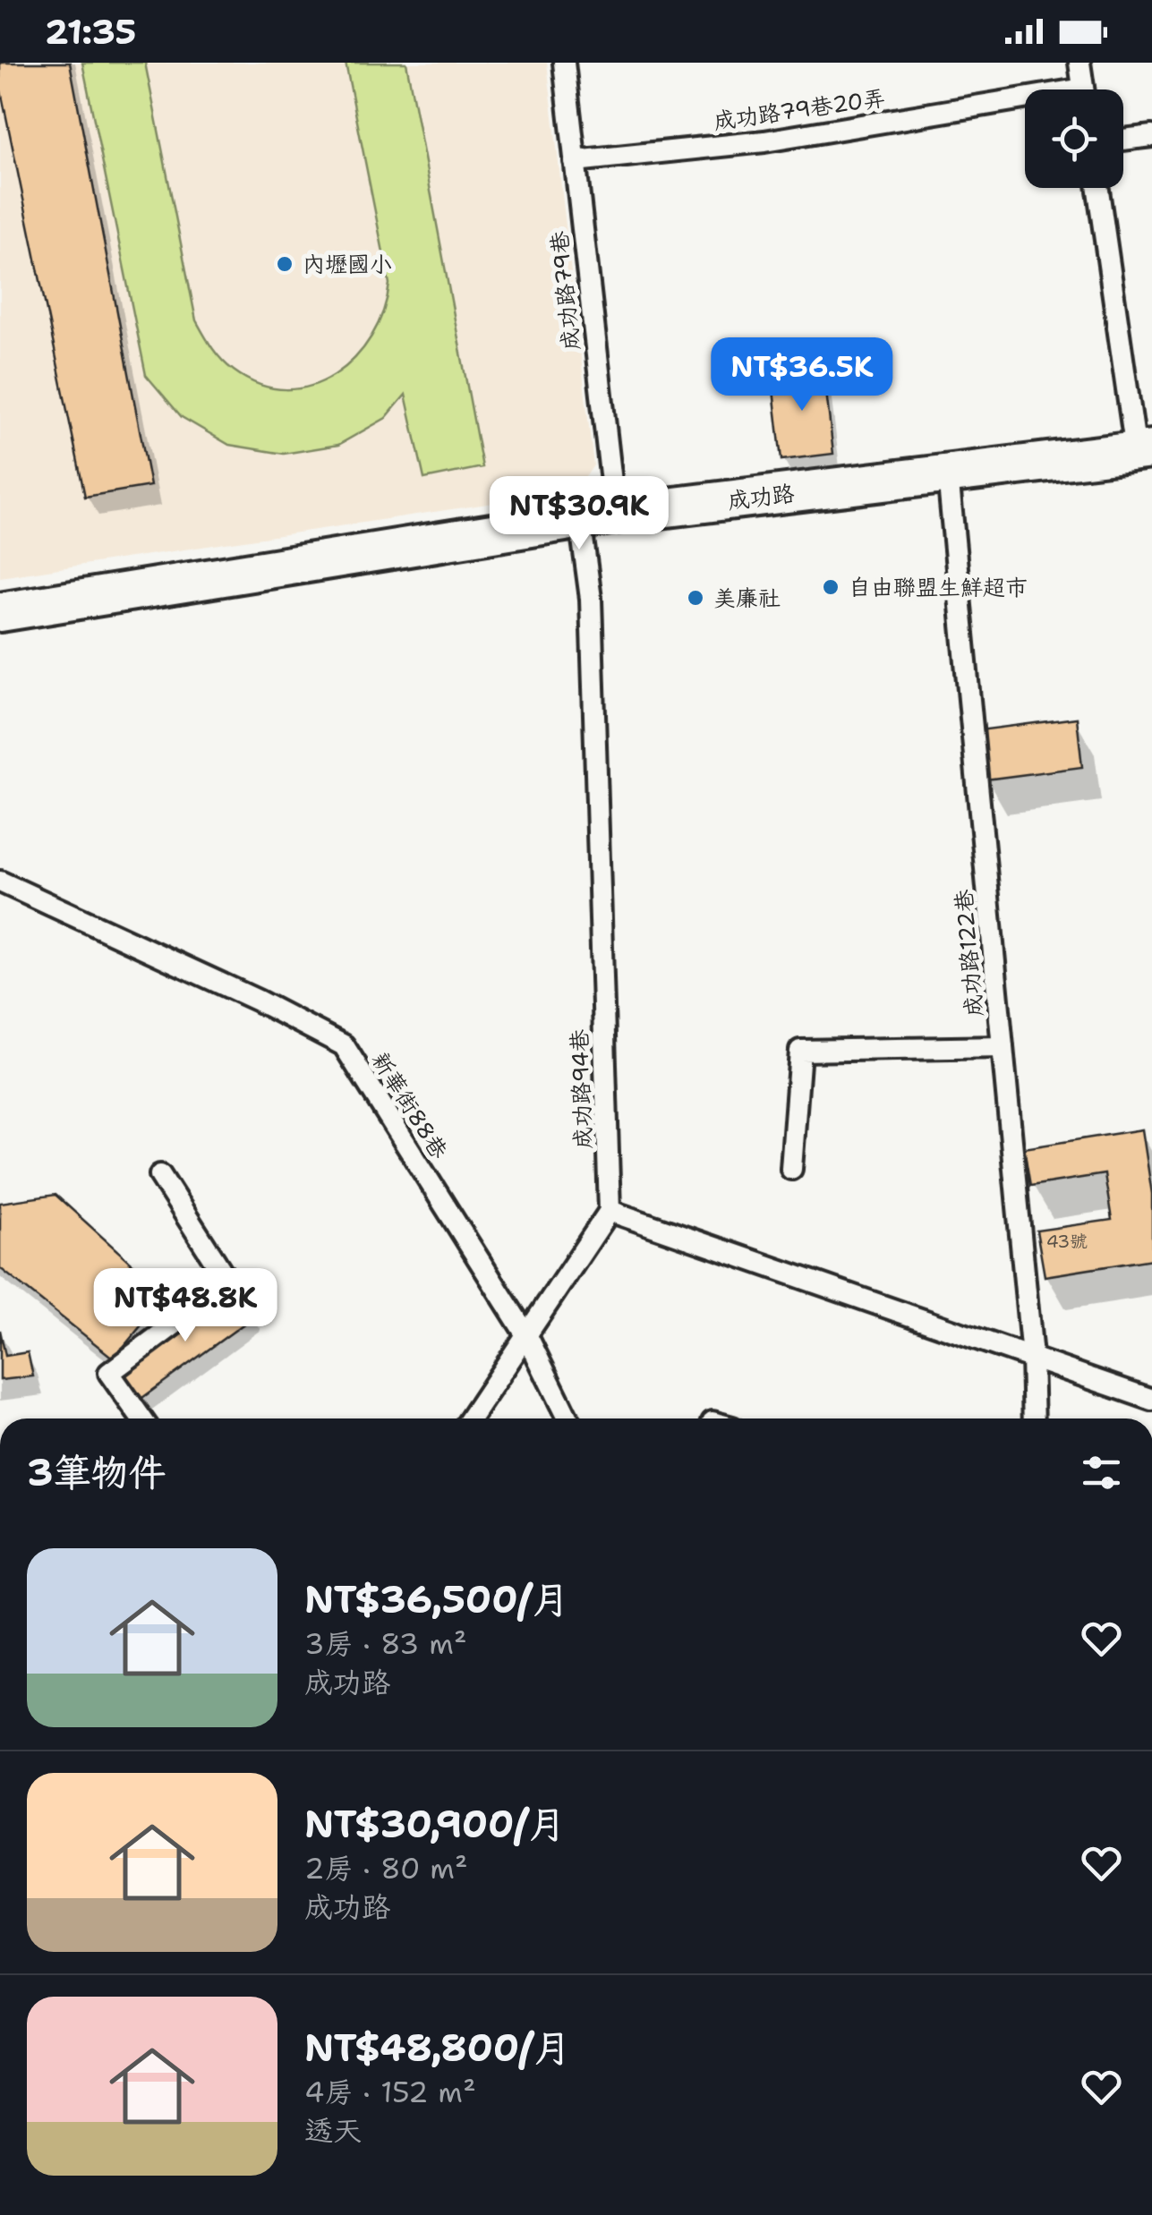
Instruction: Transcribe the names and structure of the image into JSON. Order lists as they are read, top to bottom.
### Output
{
  "streets": {
    "street": ["成功路"],
    "lane": [
      "成功路79巷20弄",
      "成功路79巷",
      "成功路122巷",
      "成功路94巷",
      "新華街88巷"
    ]
  },
  "crossings": [
    ["成功路79巷20弄", "成功路79巷"],
    ["成功路79巷", "成功路"],
    ["成功路79巷", "成功路94巷"],
    ["成功路", "成功路122巷"],
    ["成功路", "成功路94巷"]
  ],
  "places": ["內壢國小", "自由聯盟生鮮超市", "美廉社"],
  "house_numbers": ["43號"],
  "page": {
    "status": "21:35",
    "price": ["NT$36.5K", "NT$30.9K", "NT$48.8K"],
    "heading": "3筆物件",
    "list": [
      {
        "name": "NT$36,500/月",
        "note": "3房 · 83 m² · 成功路"
      },
      {
        "name": "NT$30,900/月",
        "note": "2房 · 80 m² · 成功路"
      },
      {
        "name": "NT$48,800/月",
        "note": "4房 · 152 m² · 透天"
      }
    ]
  }
}
